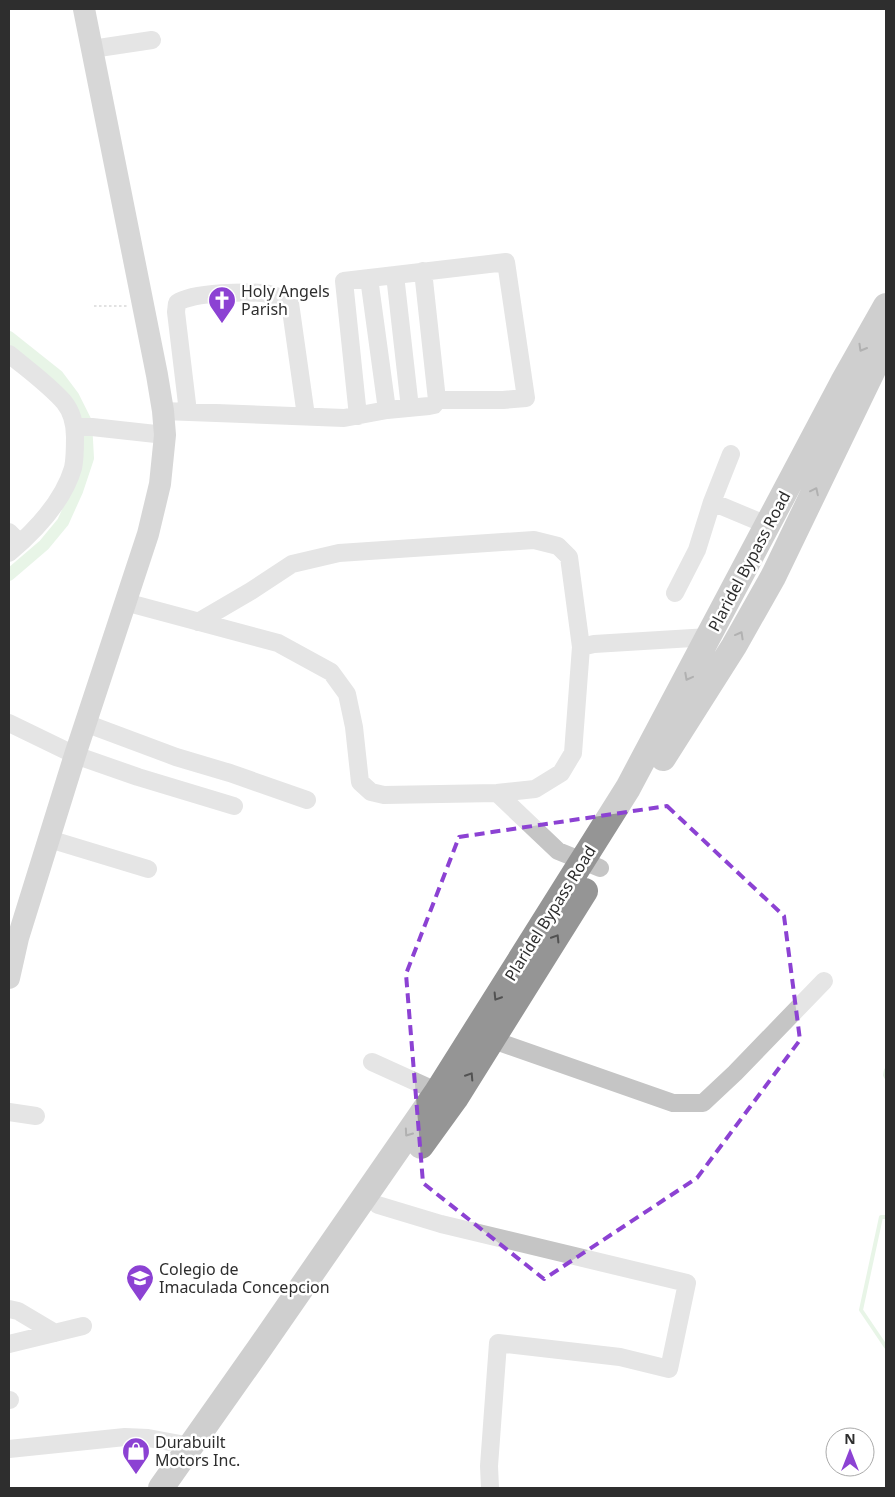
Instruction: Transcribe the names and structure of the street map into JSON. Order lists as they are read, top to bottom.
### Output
{
  "streets": {
    "highway": ["Plaridel Bypass Road"]
  },
  "places": {
    "church": ["Holy Angels Parish"],
    "school or university": ["Colegio de Imaculada Concepcion"],
    "shop": ["Durabuilt Motors Inc."]
  },
  "north": "top"
}
